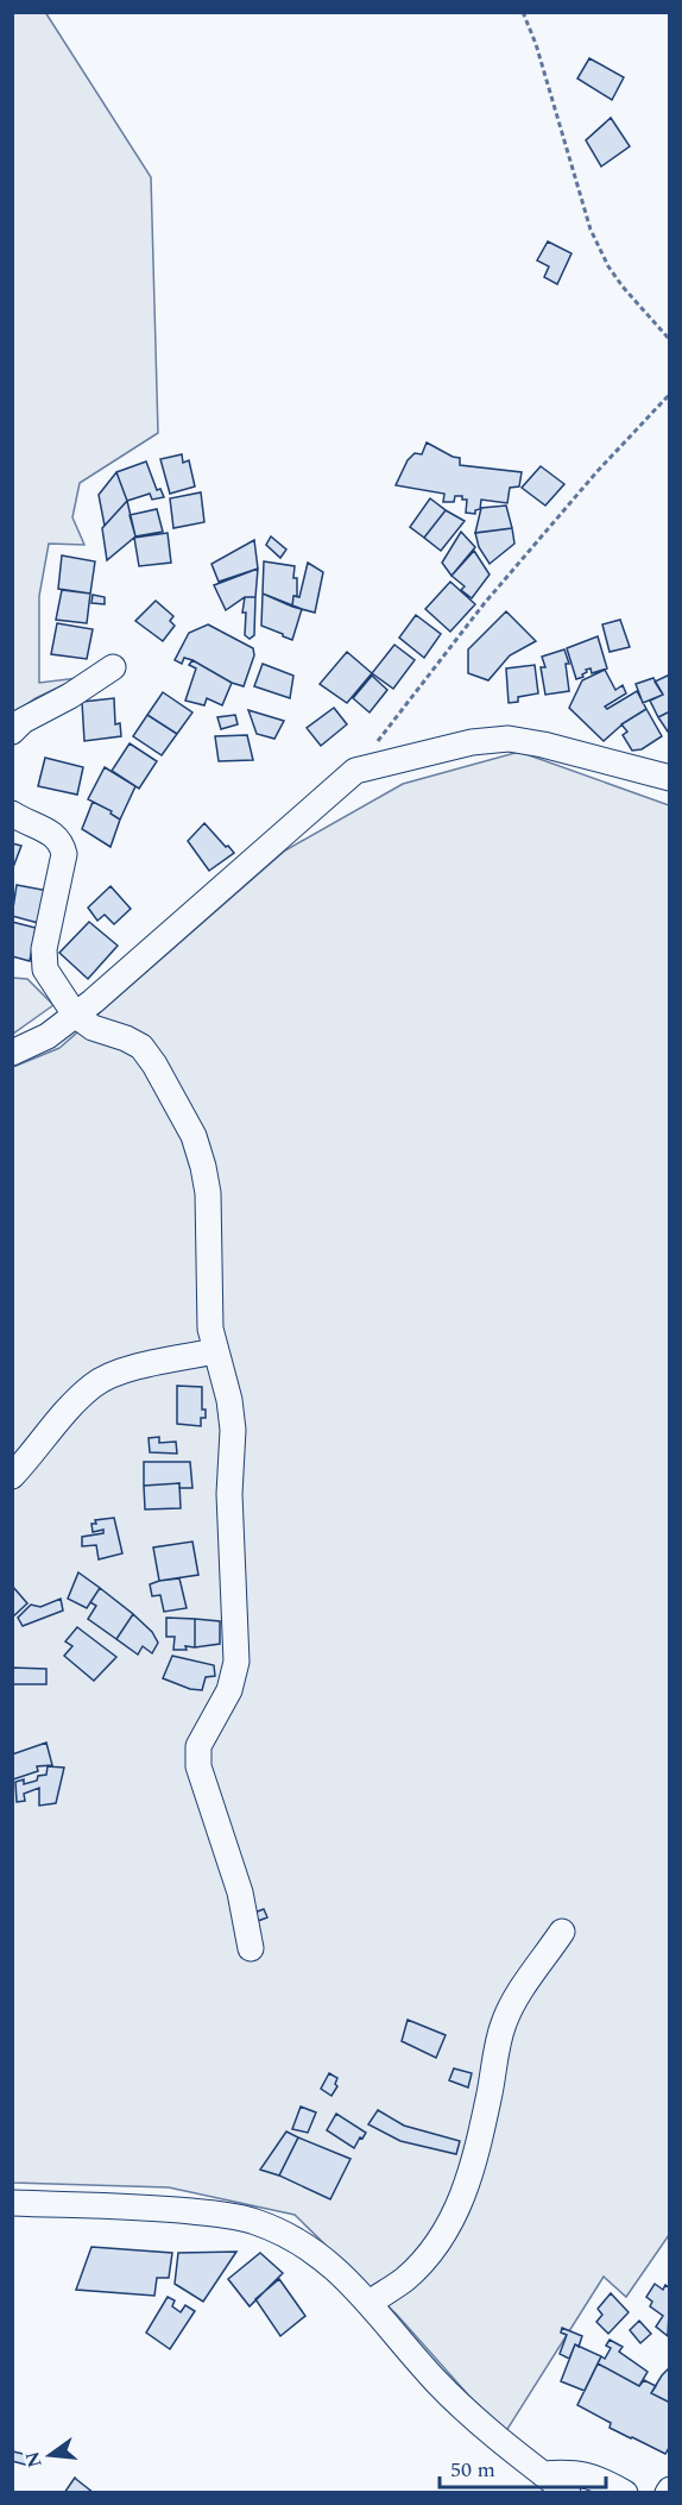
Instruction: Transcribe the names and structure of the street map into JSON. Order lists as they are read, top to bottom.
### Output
{
  "scale_bar": "50 m",
  "north": "left"
}
